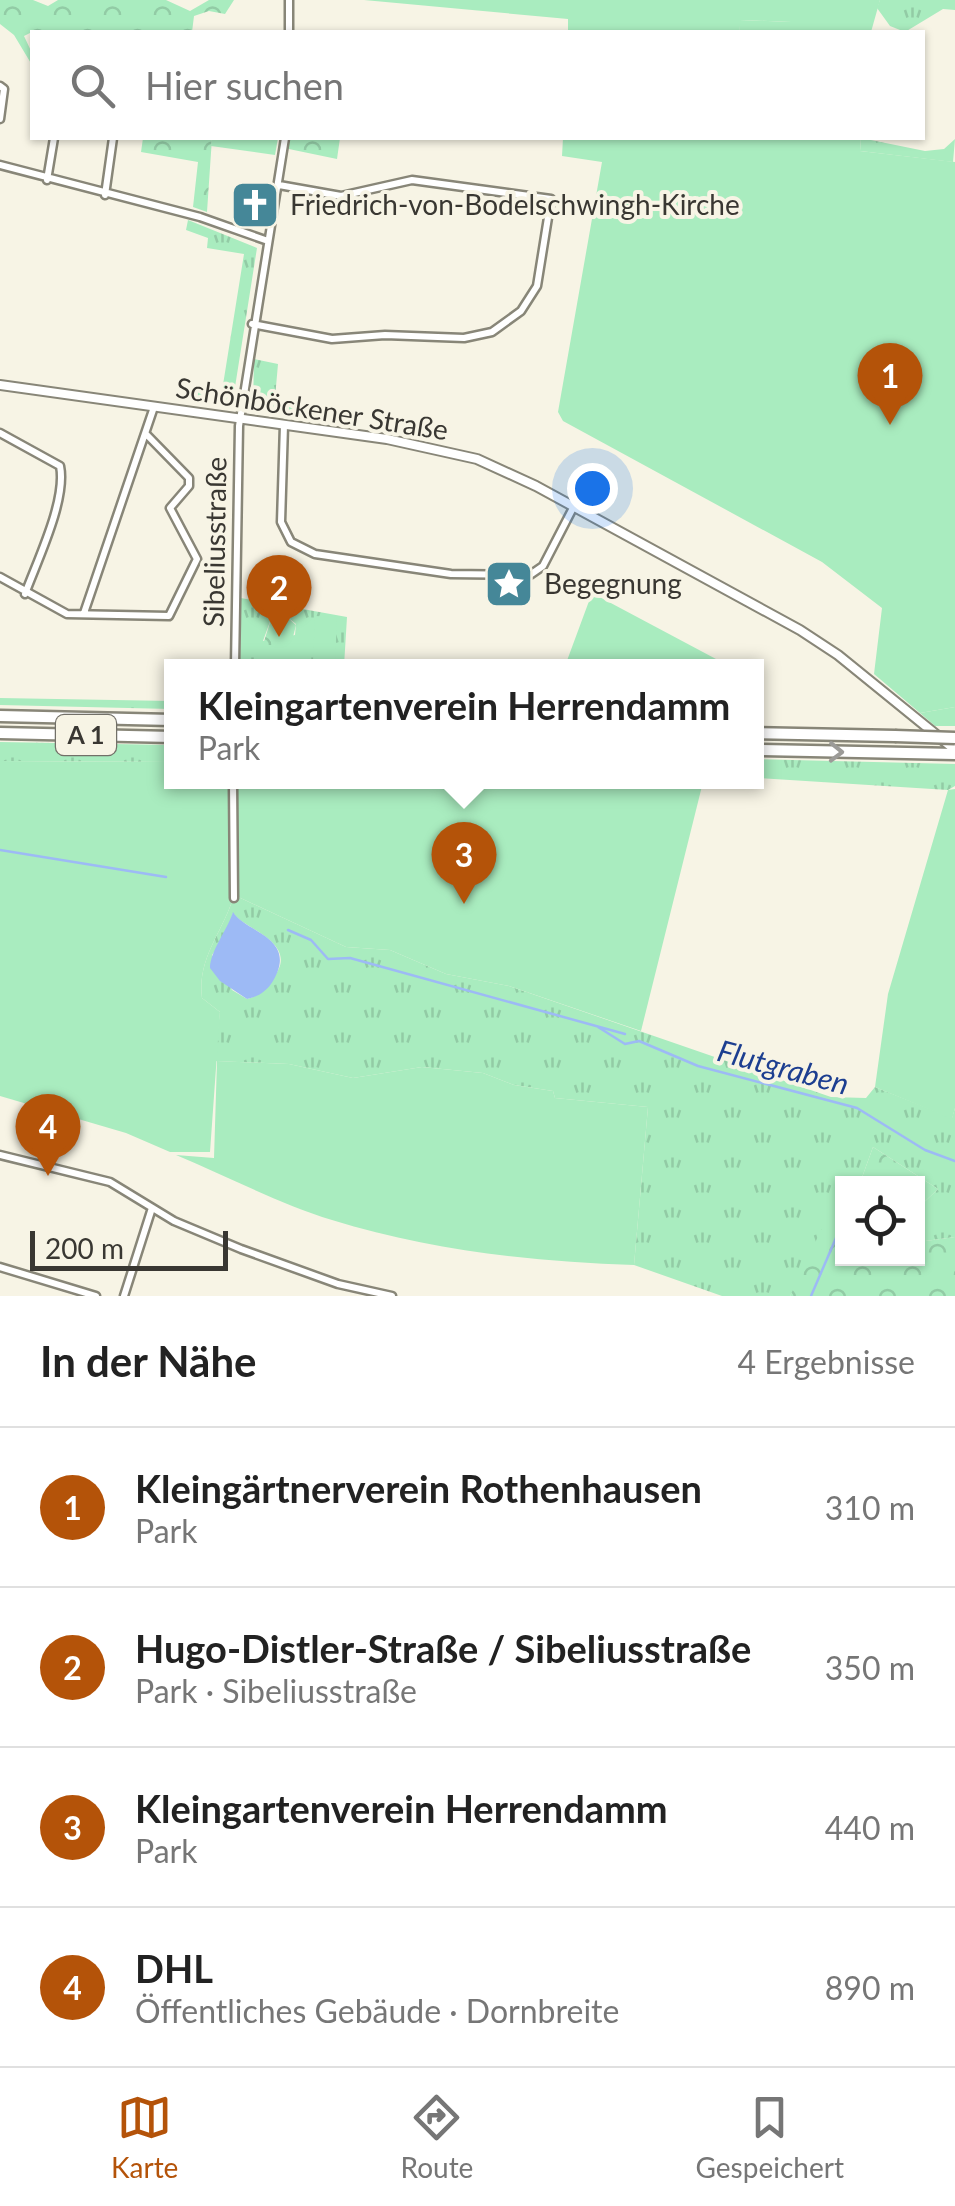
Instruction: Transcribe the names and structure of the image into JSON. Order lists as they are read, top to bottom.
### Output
{
  "streets": {
    "highway": ["A 1"],
    "main road": ["Schönböckener Straße"],
    "street": ["Sibeliusstraße"]
  },
  "crossings": [
    ["Schönböckener Straße", "Sibeliusstraße"]
  ],
  "water": ["Flutgraben"],
  "places": {
    "church": ["Friedrich-von-Bodelschwingh-Kirche"],
    "place": ["Begegnung"]
  },
  "scale_bar": "200 m",
  "page": {
    "search": "Hier suchen",
    "pins": [
      "1",
      "2",
      "3",
      "4"
    ],
    "popup": ["Kleingartenverein Herrendamm", "Park"],
    "scale": "200 m",
    "heading": ["In der Nähe", "4 Ergebnisse"],
    "list": [
      {
        "mark": "1",
        "name": "Kleingärtnerverein Rothenhausen",
        "note": "Park",
        "value": "310 m"
      },
      {
        "mark": "2",
        "name": "Hugo-Distler-Straße / Sibeliusstraße",
        "note": "Park · Sibeliusstraße",
        "value": "350 m"
      },
      {
        "mark": "3",
        "name": "Kleingartenverein Herrendamm",
        "note": "Park",
        "value": "440 m"
      },
      {
        "mark": "4",
        "name": "DHL",
        "note": "Öffentliches Gebäude · Dornbreite",
        "value": "890 m"
      }
    ],
    "nav": ["Karte", "Route", "Gespeichert"]
  }
}
